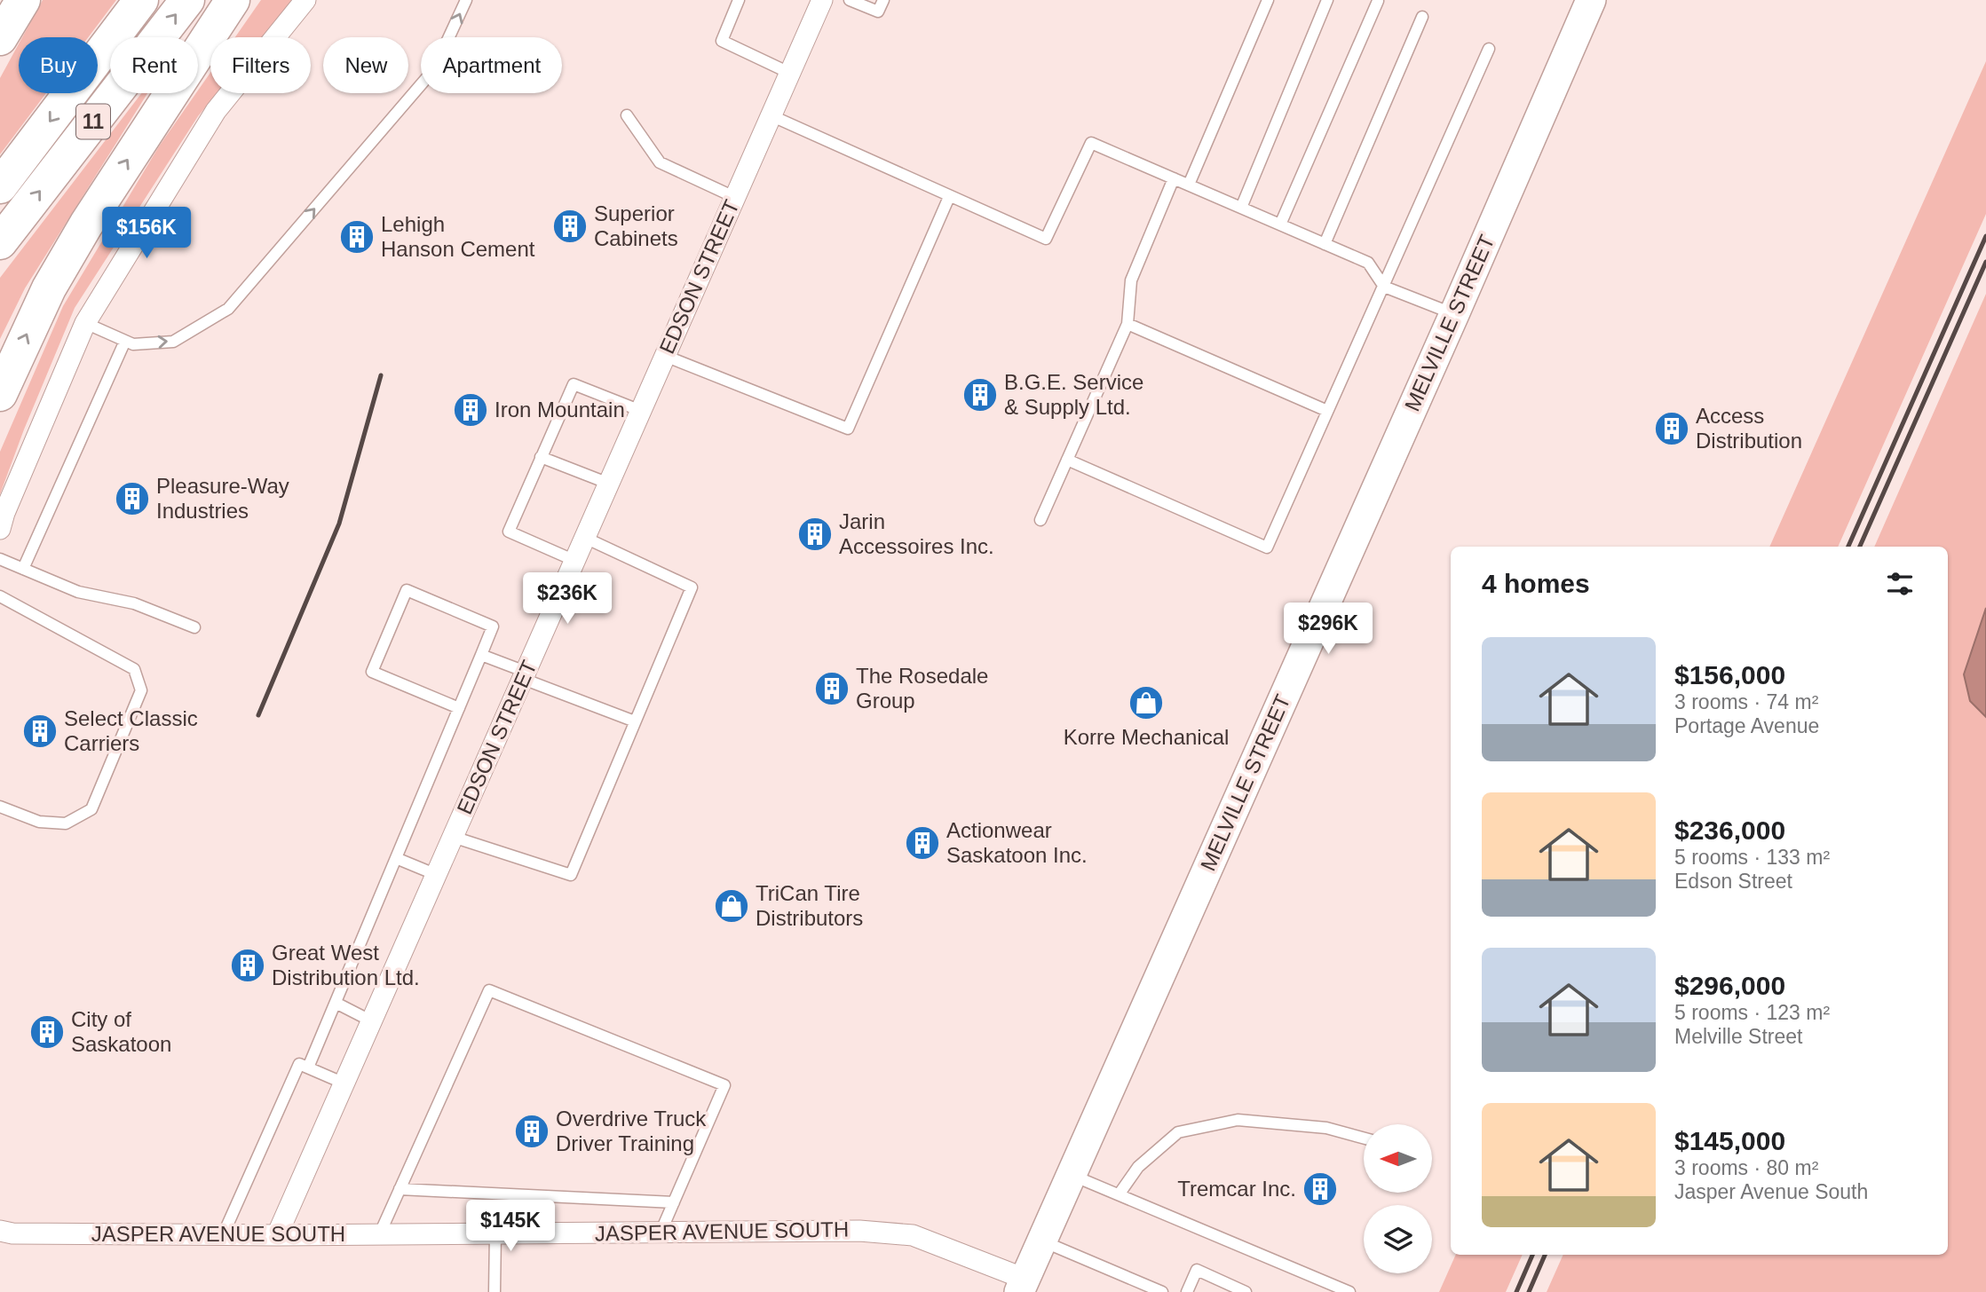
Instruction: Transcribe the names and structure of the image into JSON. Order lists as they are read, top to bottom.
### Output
{
  "streets": {
    "highway": ["11"],
    "street": ["EDSON STREET", "MELVILLE STREET", "JASPER AVENUE SOUTH"]
  },
  "crossings": [
    ["EDSON STREET", "JASPER AVENUE SOUTH"],
    ["MELVILLE STREET", "JASPER AVENUE SOUTH"]
  ],
  "places": {
    "building": [
      "Superior Cabinets",
      "Lehigh Hanson Cement",
      "B.G.E. Service & Supply Ltd.",
      "Iron Mountain",
      "Access Distribution",
      "Pleasure-Way Industries",
      "Jarin Accessoires Inc.",
      "The Rosedale Group",
      "Select Classic Carriers",
      "Actionwear Saskatoon Inc.",
      "Great West Distribution Ltd.",
      "City of Saskatoon",
      "Overdrive Truck Driver Training",
      "Tremcar Inc."
    ],
    "shop": ["Korre Mechanical", "TriCan Tire Distributors"]
  },
  "north": "left",
  "page": {
    "chip": [
      "Buy",
      "Rent",
      "Filters",
      "New",
      "Apartment"
    ],
    "price": [
      "$156K",
      "$236K",
      "$296K",
      "$145K"
    ],
    "heading": "4 homes",
    "list": [
      {
        "name": "$156,000",
        "note": "3 rooms · 74 m² · Portage Avenue"
      },
      {
        "name": "$236,000",
        "note": "5 rooms · 133 m² · Edson Street"
      },
      {
        "name": "$296,000",
        "note": "5 rooms · 123 m² · Melville Street"
      },
      {
        "name": "$145,000",
        "note": "3 rooms · 80 m² · Jasper Avenue South"
      }
    ]
  }
}
